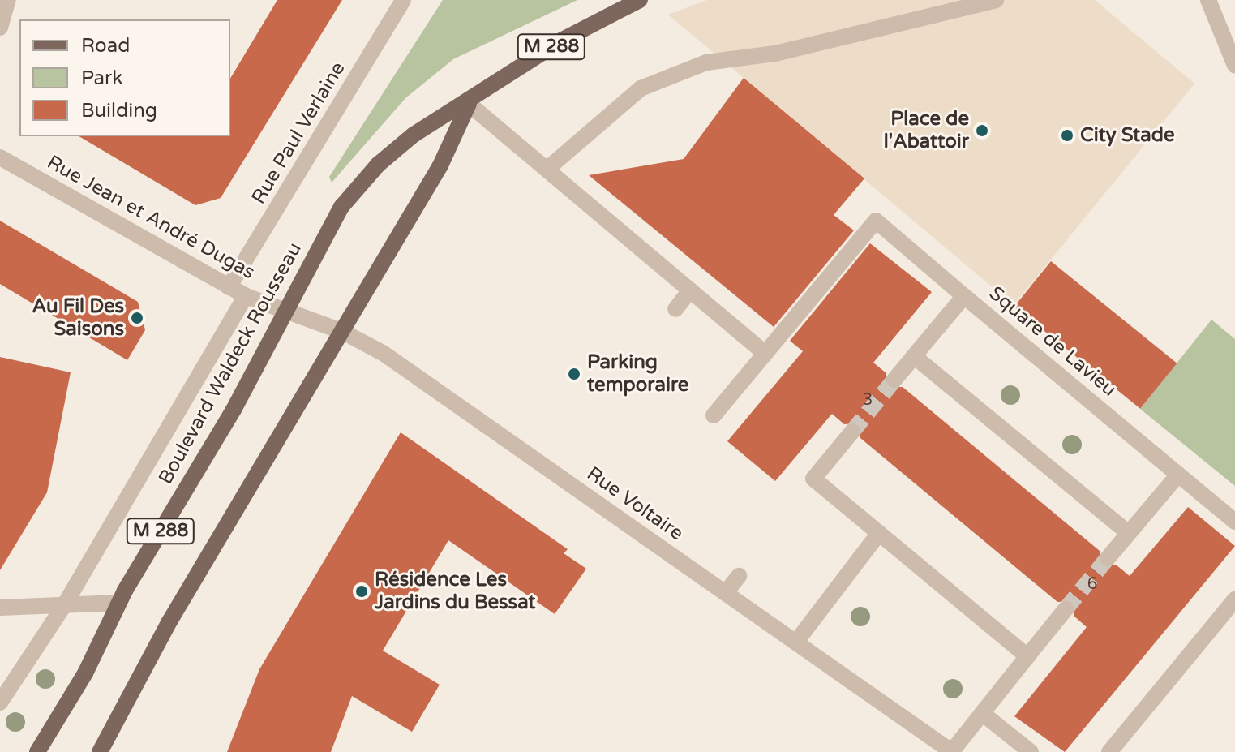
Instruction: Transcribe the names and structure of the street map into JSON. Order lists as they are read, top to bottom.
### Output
{
  "streets": {
    "main road": ["M 288", "Boulevard Waldeck Rousseau"],
    "street": [
      "Rue Paul Verlaine",
      "Rue Jean et André Dugas",
      "Square de Lavieu",
      "Rue Voltaire"
    ]
  },
  "crossings": [
    ["M 288", "Boulevard Waldeck Rousseau"],
    ["M 288", "Rue Voltaire"],
    ["Rue Paul Verlaine", "Rue Jean et André Dugas"],
    ["Rue Jean et André Dugas", "Boulevard Waldeck Rousseau"],
    ["Rue Jean et André Dugas", "Rue Voltaire"],
    ["Boulevard Waldeck Rousseau", "Rue Voltaire"]
  ],
  "places": [
    "Place de l'Abattoir",
    "City Stade",
    "Au Fil Des Saisons",
    "Parking temporaire",
    "Résidence Les Jardins du Bessat"
  ],
  "house_numbers": ["3", "6"],
  "legend": ["Road", "Park", "Building"]
}
